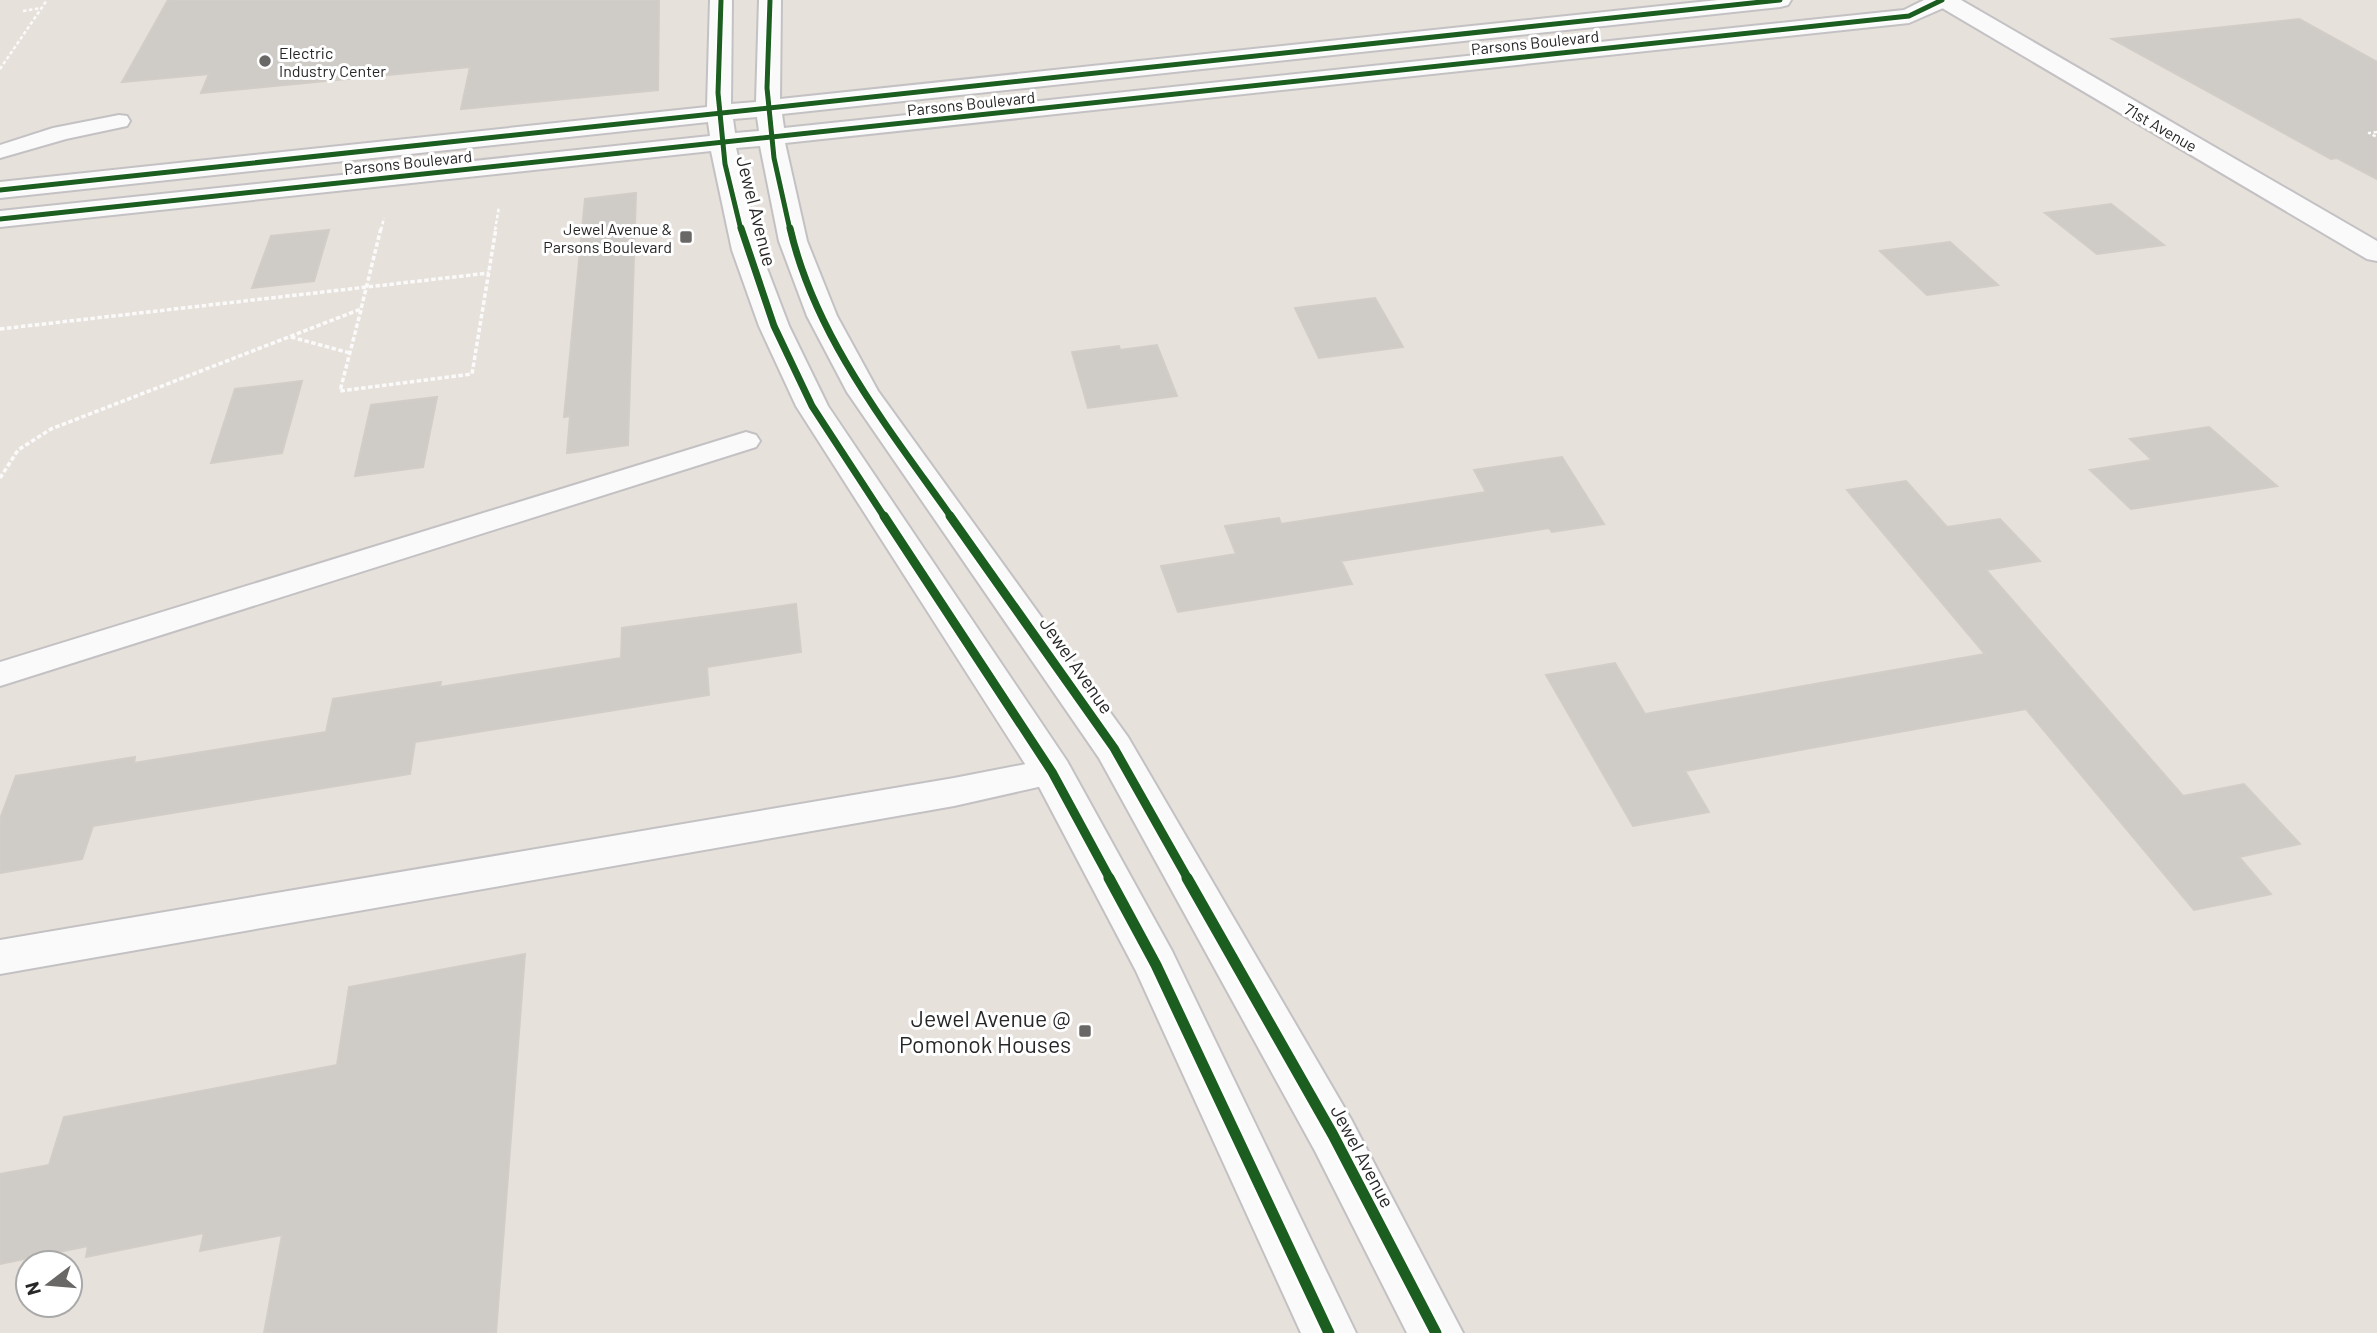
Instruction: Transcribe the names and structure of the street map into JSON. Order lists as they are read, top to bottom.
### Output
{
  "streets": {
    "street": ["Parsons Boulevard", "71st Avenue", "Jewel Avenue"]
  },
  "crossings": [
    ["Parsons Boulevard", "71st Avenue"],
    ["Parsons Boulevard", "Jewel Avenue"]
  ],
  "places": {
    "other": ["Electric Industry Center"],
    "transit": ["Jewel Avenue & Parsons Boulevard", "Jewel Avenue @ Pomonok Houses"]
  },
  "north": "left"
}
